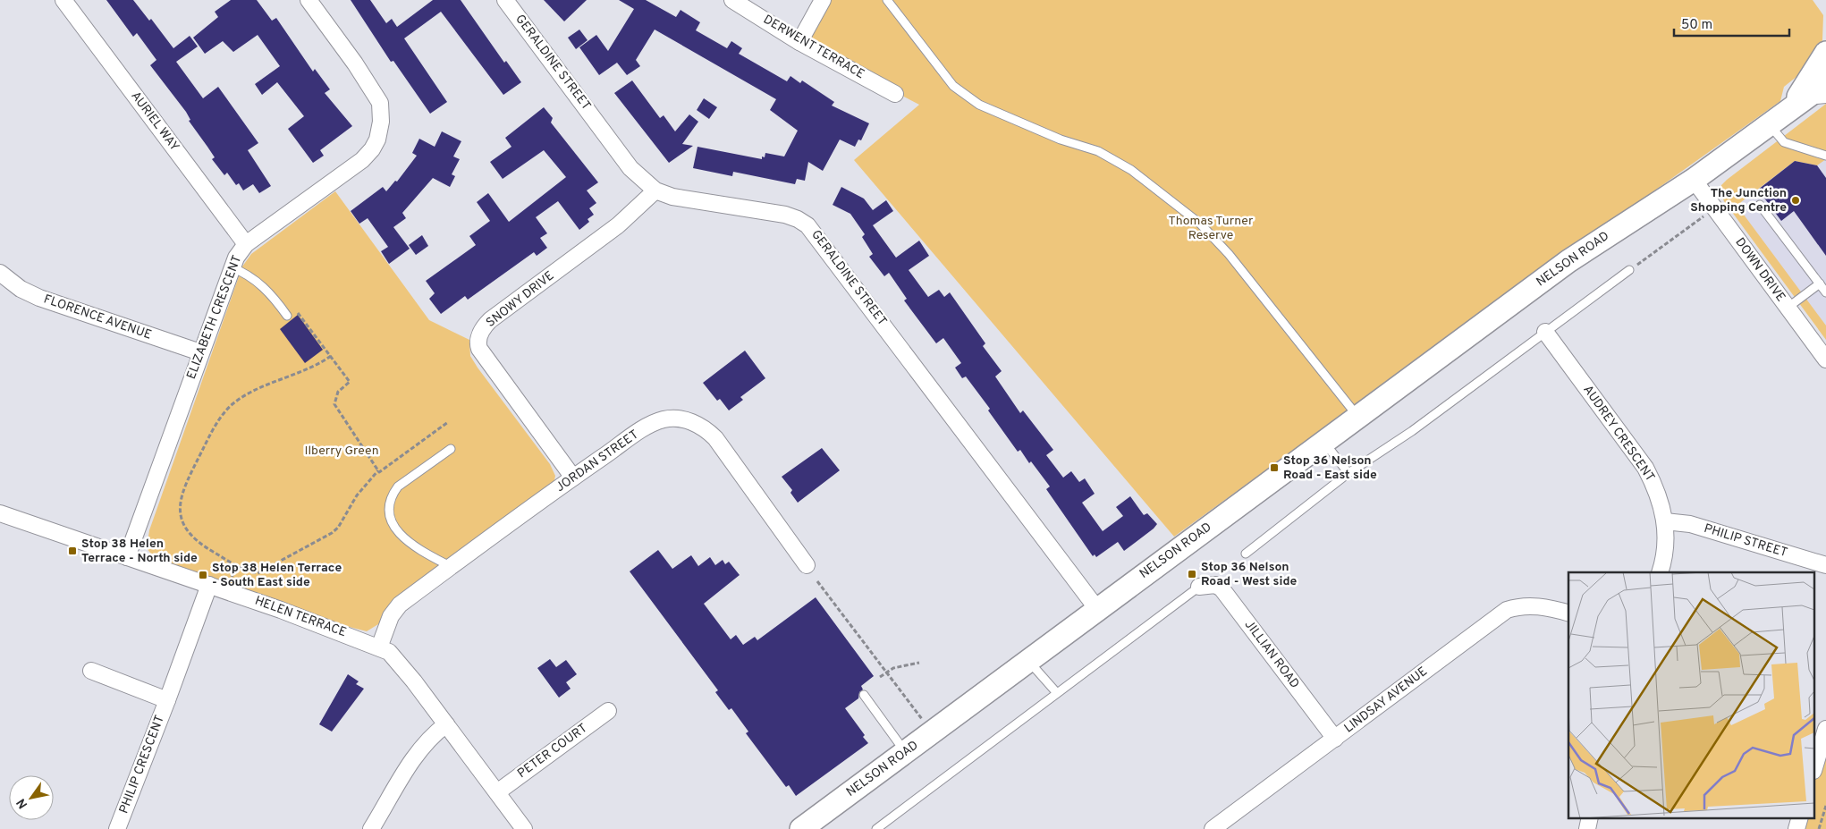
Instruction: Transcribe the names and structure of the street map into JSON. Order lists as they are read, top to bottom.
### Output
{
  "streets": {
    "main road": ["NELSON ROAD"],
    "street": [
      "DERWENT TERRACE",
      "GERALDINE STREET",
      "AURIEL WAY",
      "DOWN DRIVE",
      "SNOWY DRIVE",
      "FLORENCE AVENUE",
      "ELIZABETH CRESCENT",
      "AUDREY CRESCENT",
      "JORDAN STREET",
      "PHILIP STREET",
      "HELEN TERRACE",
      "JILLIAN ROAD",
      "LINDSAY AVENUE",
      "PETER COURT",
      "PHILIP CRESCENT"
    ]
  },
  "crossings": [
    ["GERALDINE STREET", "NELSON ROAD"],
    ["GERALDINE STREET", "SNOWY DRIVE"],
    ["AURIEL WAY", "ELIZABETH CRESCENT"],
    ["NELSON ROAD", "DOWN DRIVE"],
    ["SNOWY DRIVE", "JORDAN STREET"],
    ["FLORENCE AVENUE", "ELIZABETH CRESCENT"],
    ["ELIZABETH CRESCENT", "HELEN TERRACE"],
    ["AUDREY CRESCENT", "PHILIP STREET"],
    ["JORDAN STREET", "HELEN TERRACE"],
    ["HELEN TERRACE", "PETER COURT"],
    ["HELEN TERRACE", "PHILIP CRESCENT"],
    ["JILLIAN ROAD", "LINDSAY AVENUE"]
  ],
  "parks": ["Thomas Turner Reserve", "Ilberry Green"],
  "places": {
    "other": ["The Junction Shopping Centre"],
    "transit": [
      "Stop 36 Nelson Road - East side",
      "Stop 38 Helen Terrace - North side",
      "Stop 36 Nelson Road - West side",
      "Stop 38 Helen Terrace - South East side"
    ]
  },
  "scale_bar": "50 m",
  "north": "bottom left"
}
